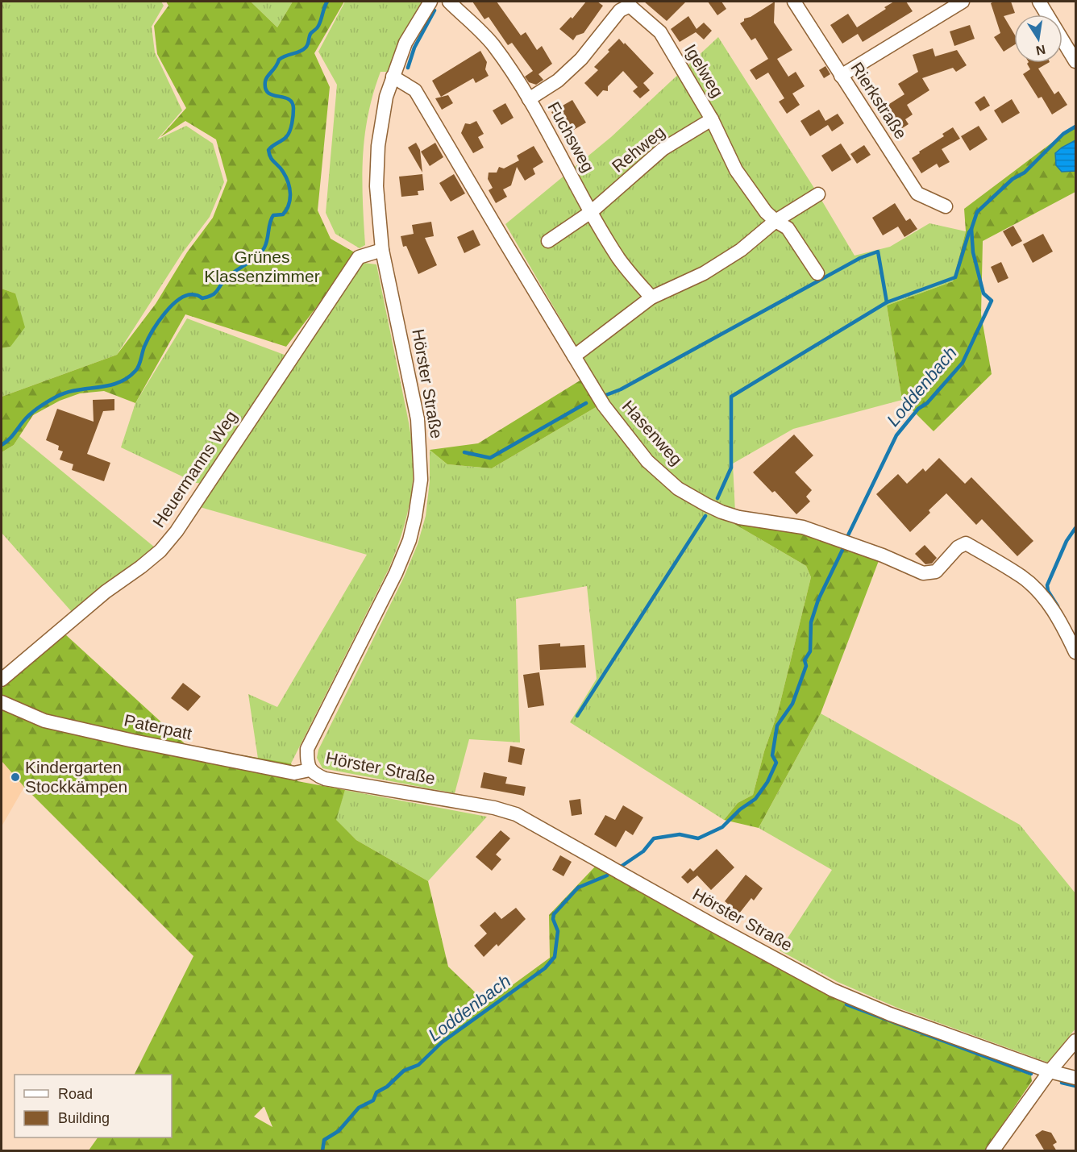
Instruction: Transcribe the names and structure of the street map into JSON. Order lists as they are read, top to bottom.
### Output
{
  "streets": {
    "street": [
      "Igelweg",
      "Rierkstraße",
      "Fuchsweg",
      "Rehweg",
      "Hörster Straße",
      "Hasenweg",
      "Heuermanns Weg",
      "Paterpatt"
    ]
  },
  "crossings": [
    ["Igelweg", "Fuchsweg"],
    ["Igelweg", "Rehweg"],
    ["Fuchsweg", "Rehweg"],
    ["Hörster Straße", "Hasenweg"],
    ["Hörster Straße", "Heuermanns Weg"],
    ["Hörster Straße", "Paterpatt"]
  ],
  "water": ["Loddenbach"],
  "parks": ["Grünes Klassenzimmer"],
  "places": ["Kindergarten Stockkämpen"],
  "legend": ["Road", "Building"],
  "north": "bottom"
}
